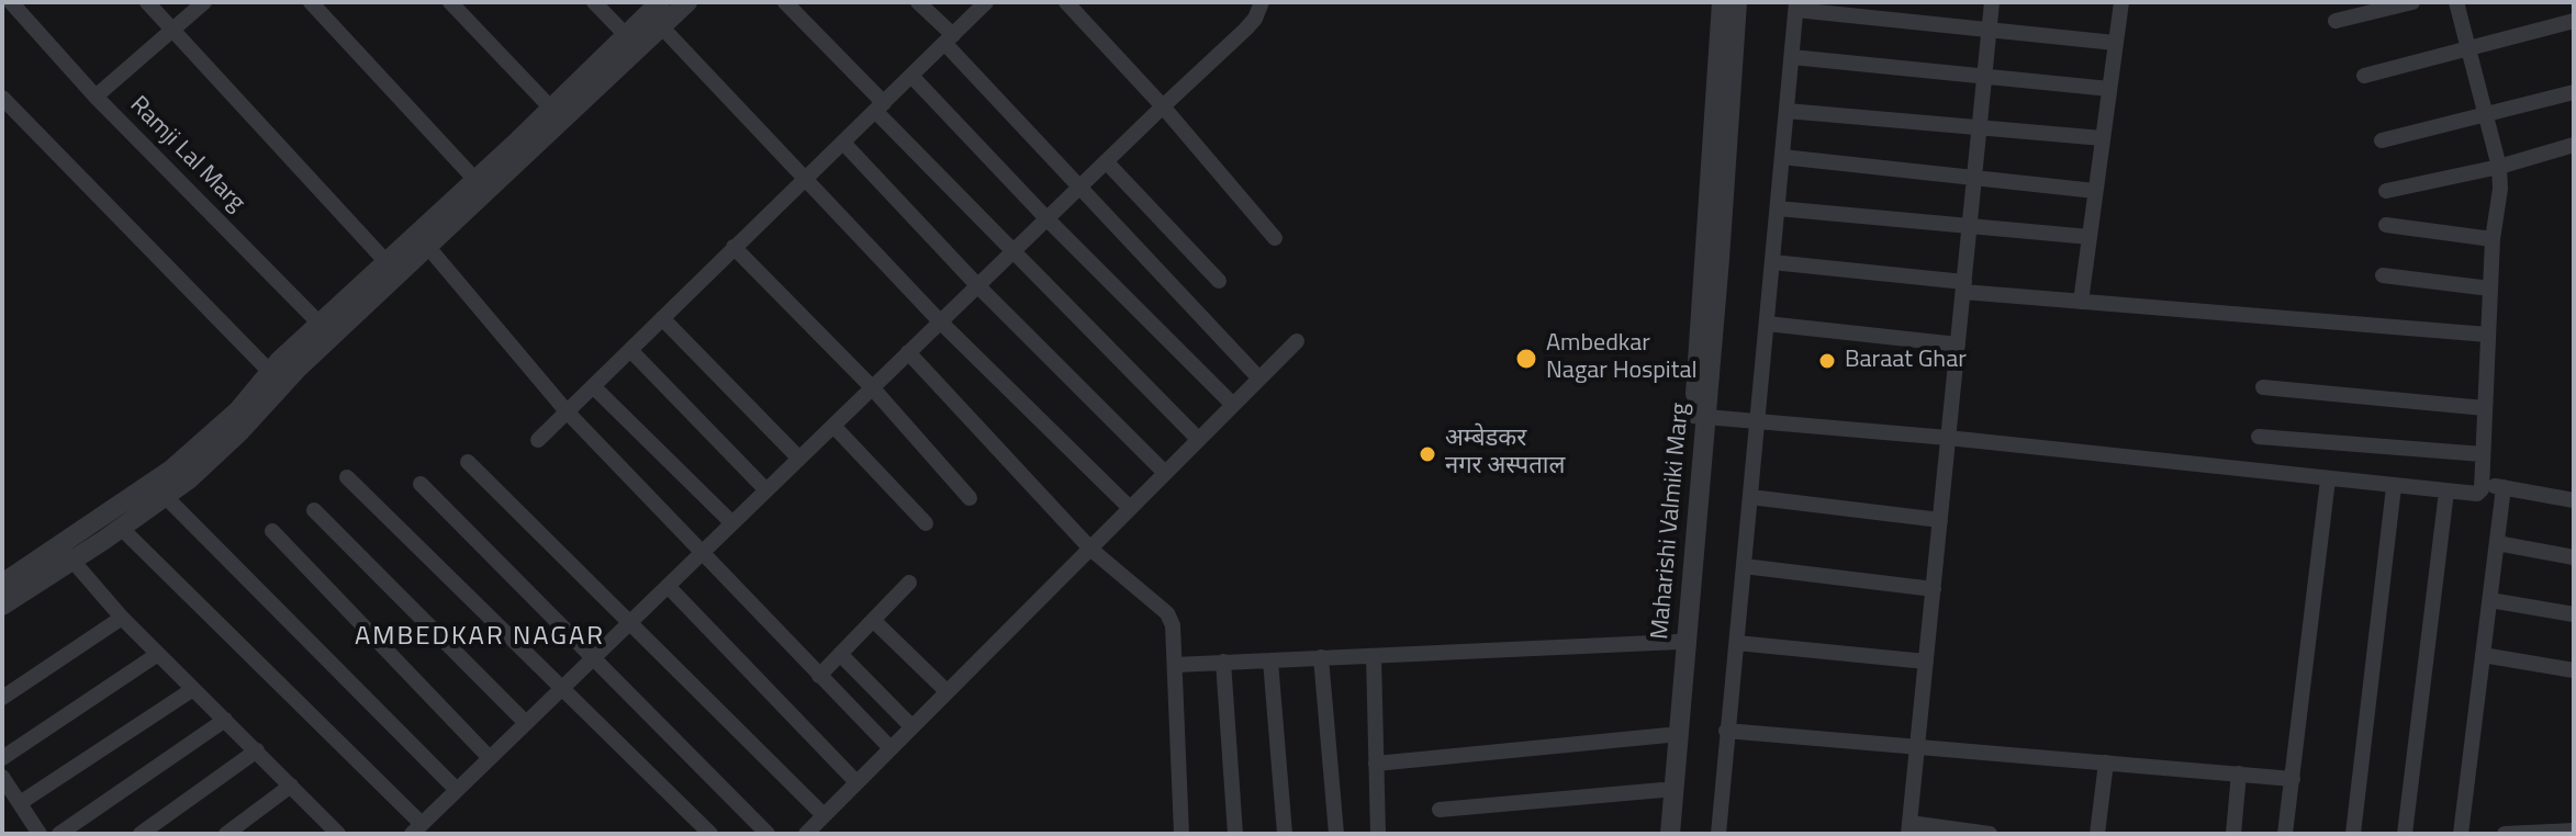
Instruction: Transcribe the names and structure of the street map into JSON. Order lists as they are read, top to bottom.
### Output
{
  "streets": {
    "street": ["Ramji Lal Marg", "Maharishi Valmiki Marg"]
  },
  "districts": ["AMBEDKAR NAGAR"],
  "places": ["Ambedkar Nagar Hospital", "Baraat Ghar", "अम्बेडकर नगर अस्पताल"]
}
